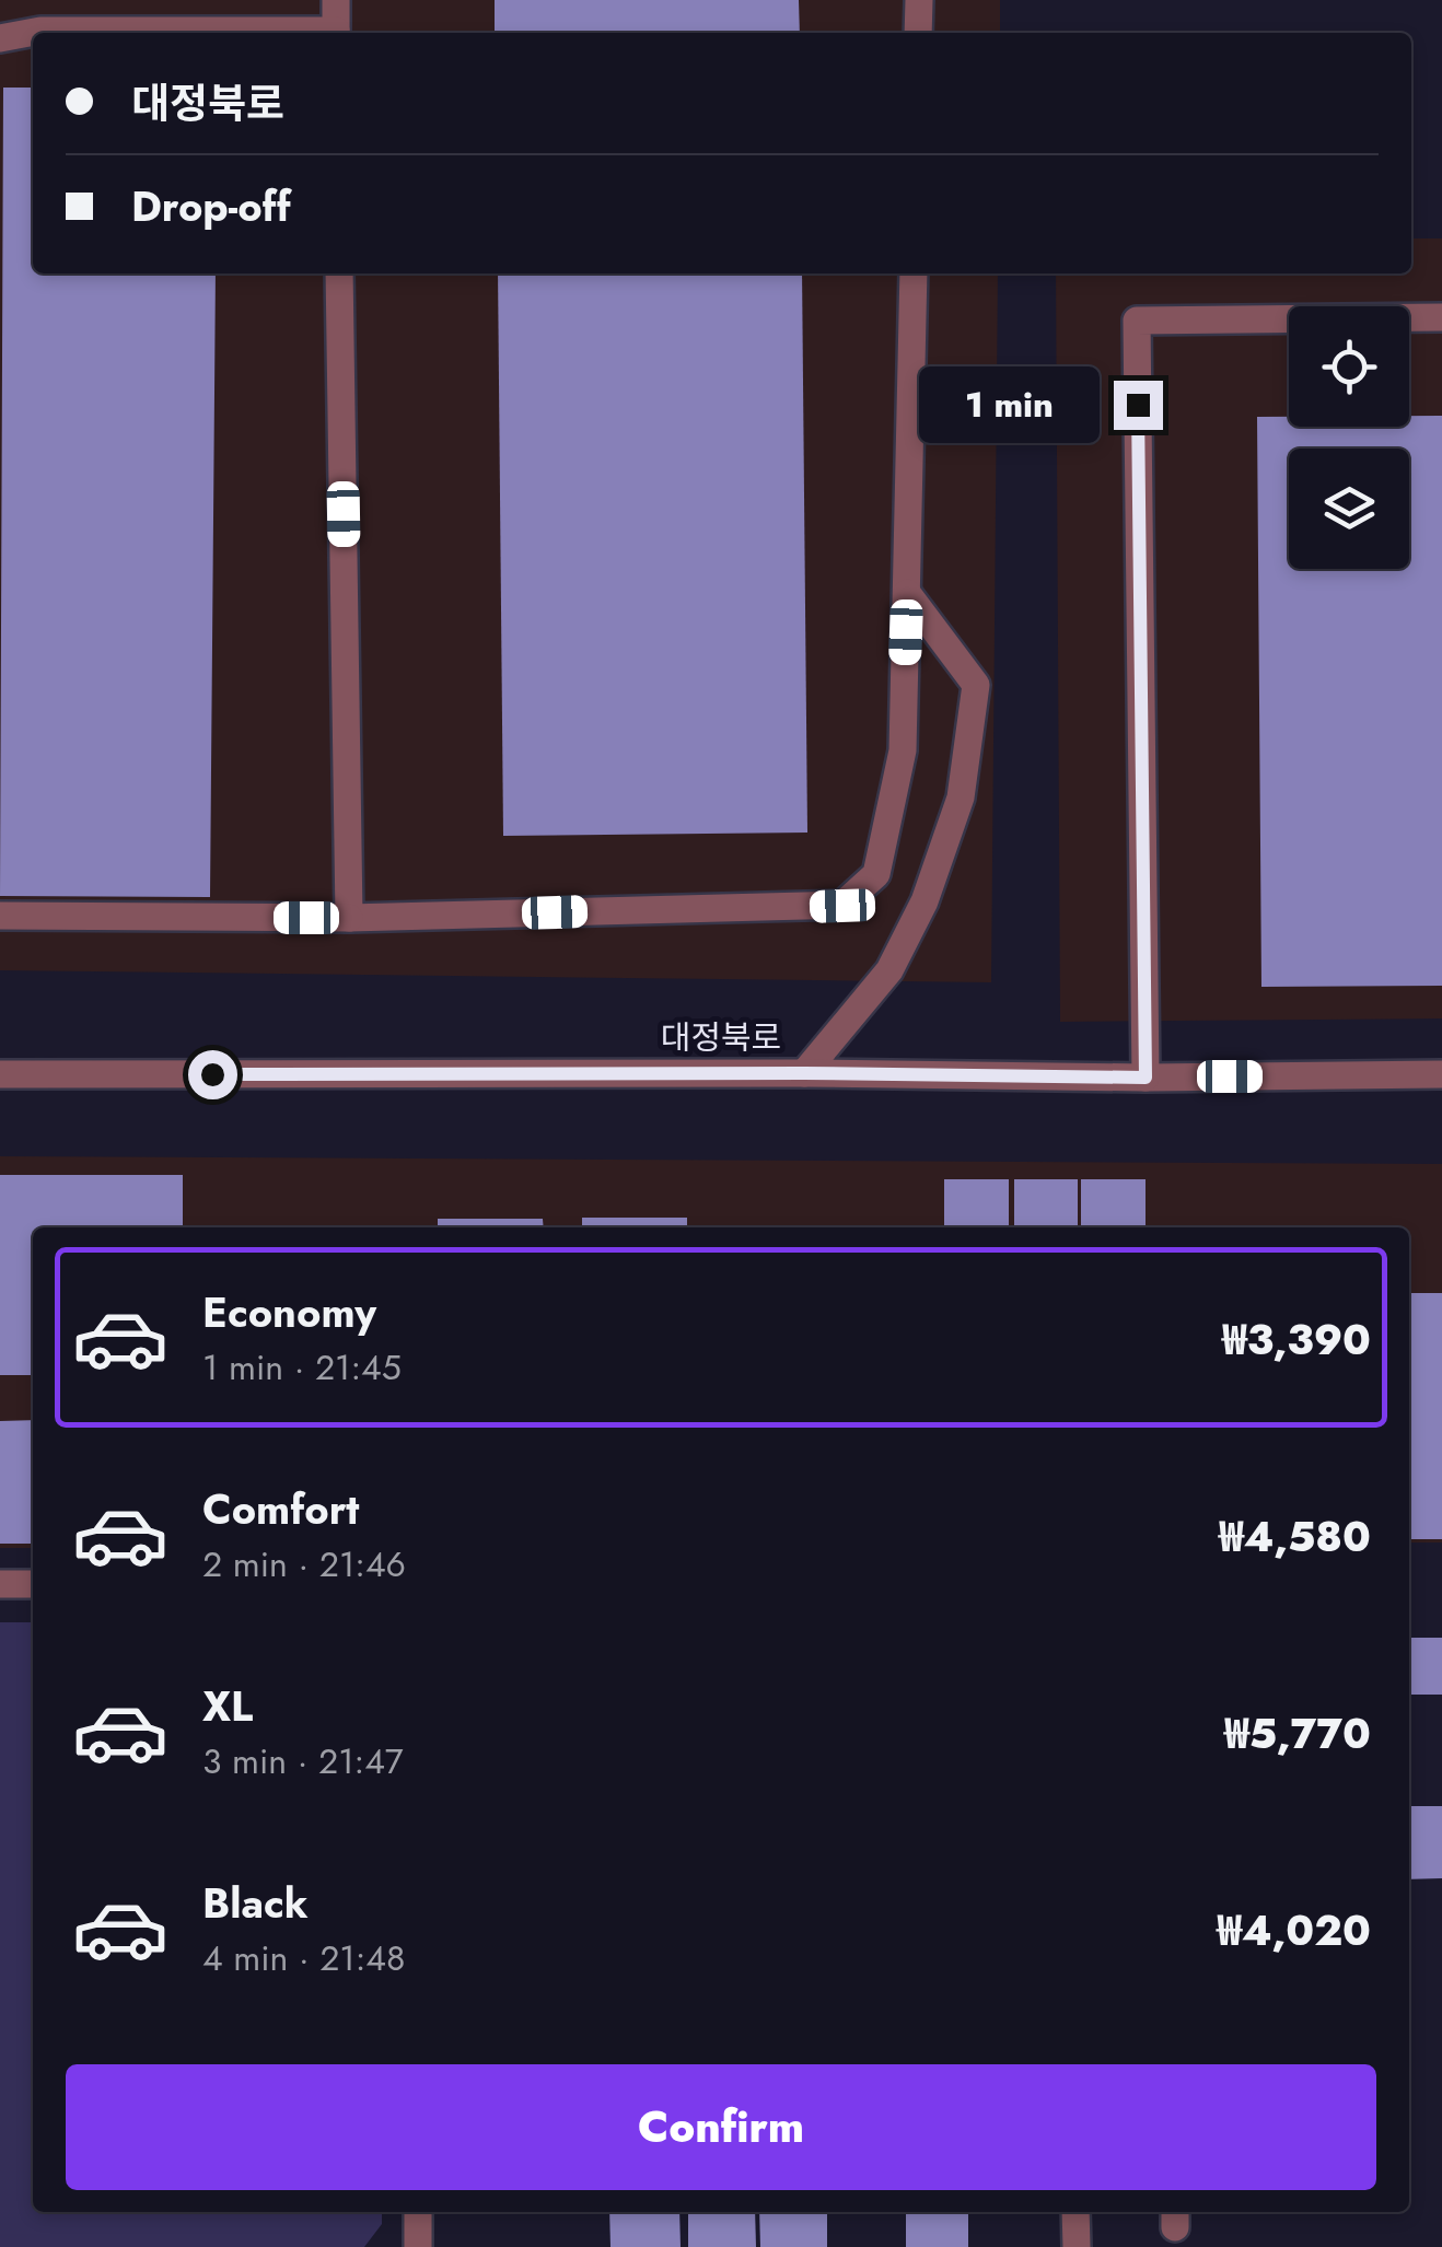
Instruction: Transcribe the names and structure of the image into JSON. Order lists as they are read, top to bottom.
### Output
{
  "streets": {
    "street": ["대정북로"]
  },
  "page": {
    "banner": ["대정북로", "Drop-off"],
    "bubble": "1 min",
    "list": [
      {
        "name": "Economy",
        "note": "1 min · 21:45",
        "value": "₩3,390"
      },
      {
        "name": "Comfort",
        "note": "2 min · 21:46",
        "value": "₩4,580"
      },
      {
        "name": "XL",
        "note": "3 min · 21:47",
        "value": "₩5,770"
      },
      {
        "name": "Black",
        "note": "4 min · 21:48",
        "value": "₩4,020"
      }
    ],
    "buttons": "Confirm"
  }
}
